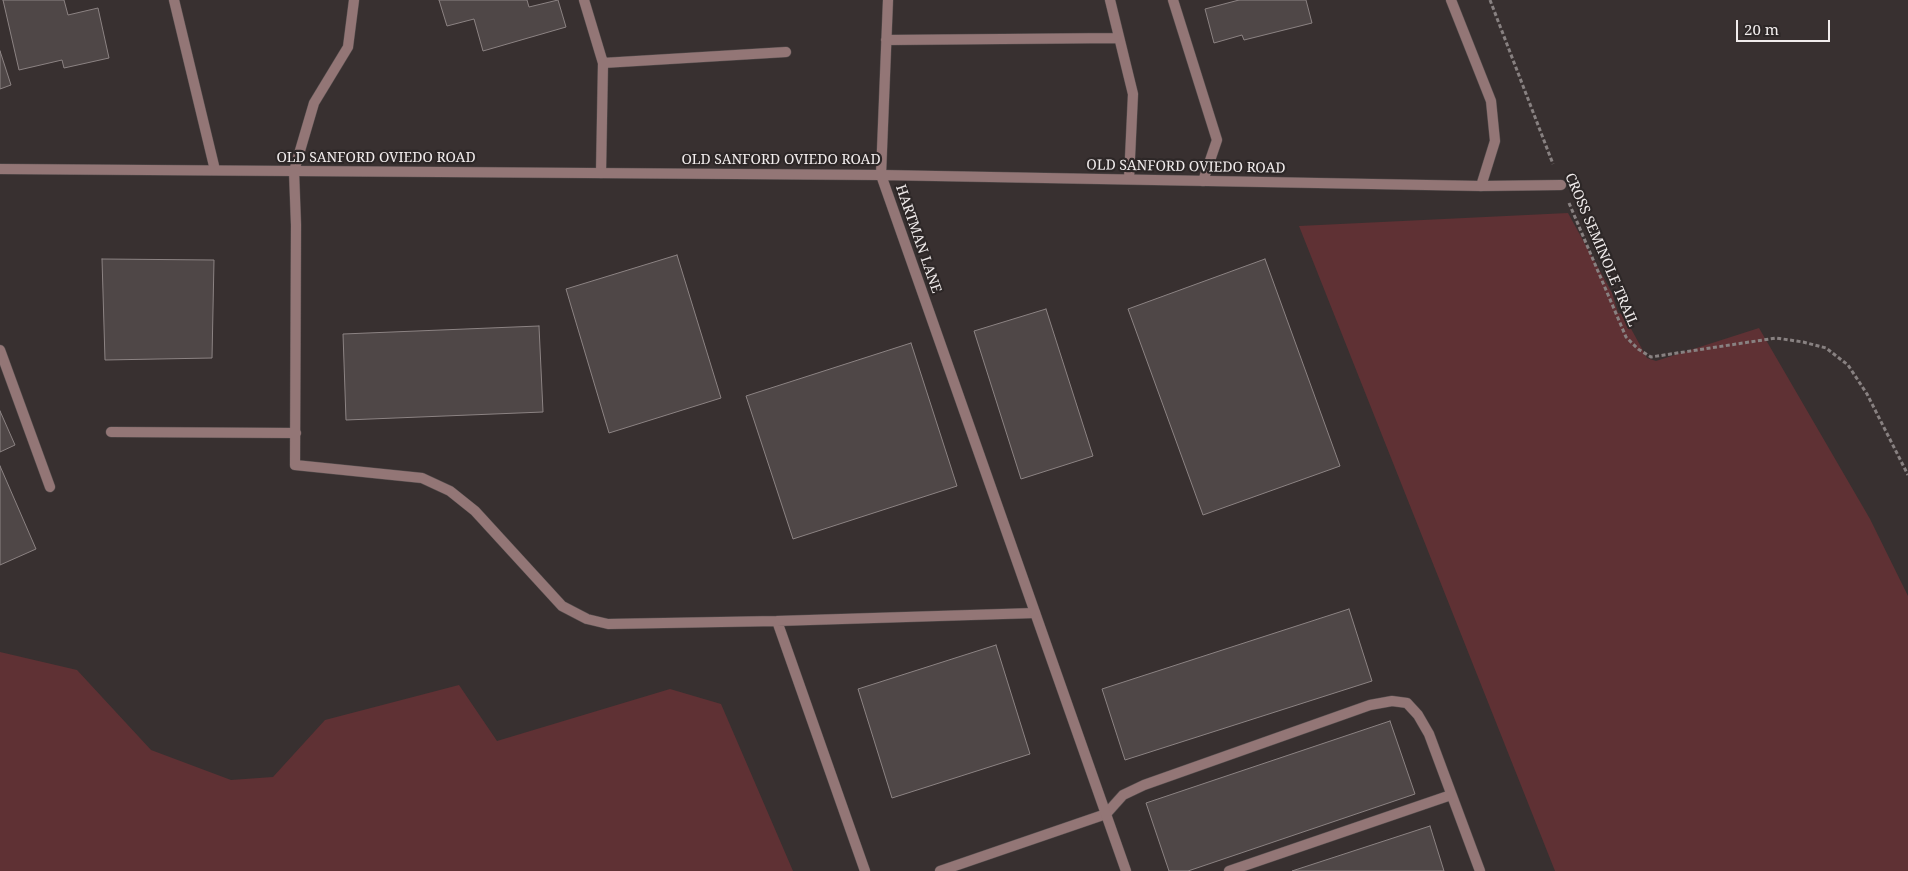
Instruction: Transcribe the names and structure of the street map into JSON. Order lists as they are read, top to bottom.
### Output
{
  "streets": {
    "street": ["OLD SANFORD OVIEDO ROAD", "HARTMAN LANE"],
    "path": ["CROSS SEMINOLE TRAIL"]
  },
  "crossings": [
    ["OLD SANFORD OVIEDO ROAD", "HARTMAN LANE"],
    ["OLD SANFORD OVIEDO ROAD", "CROSS SEMINOLE TRAIL"]
  ],
  "scale_bar": "20 m"
}
